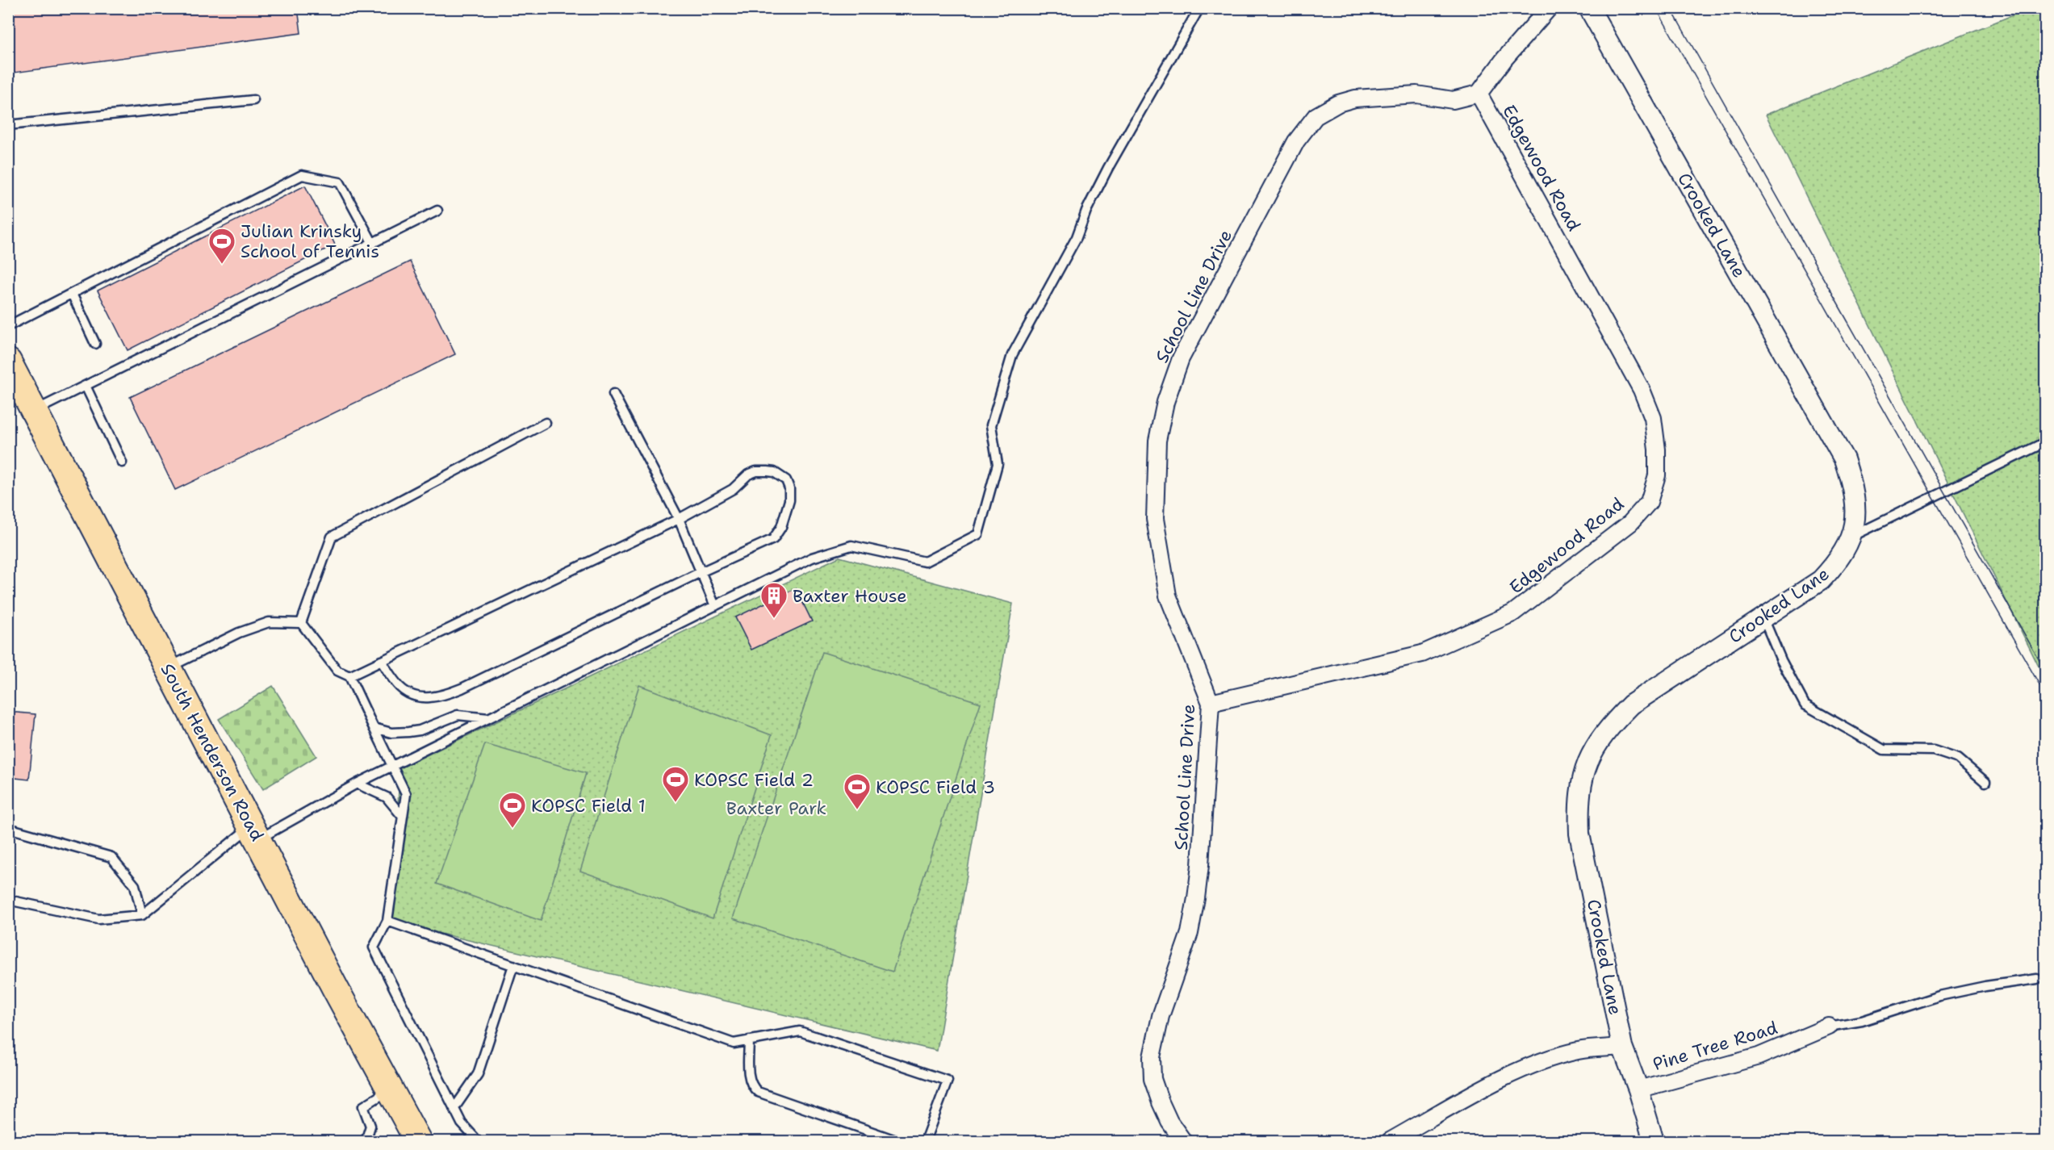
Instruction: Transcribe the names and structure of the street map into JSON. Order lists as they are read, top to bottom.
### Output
{
  "streets": {
    "main road": ["South Henderson Road"],
    "street": [
      "Edgewood Road",
      "Crooked Lane",
      "School Line Drive",
      "Pine Tree Road"
    ]
  },
  "crossings": [
    ["Edgewood Road", "School Line Drive"],
    ["Crooked Lane", "Pine Tree Road"]
  ],
  "parks": ["Baxter Park"],
  "places": {
    "sports": [
      "Julian Krinsky School of Tennis",
      "KOPSC Field 2",
      "KOPSC Field 3",
      "KOPSC Field 1"
    ],
    "building": ["Baxter House"]
  }
}
